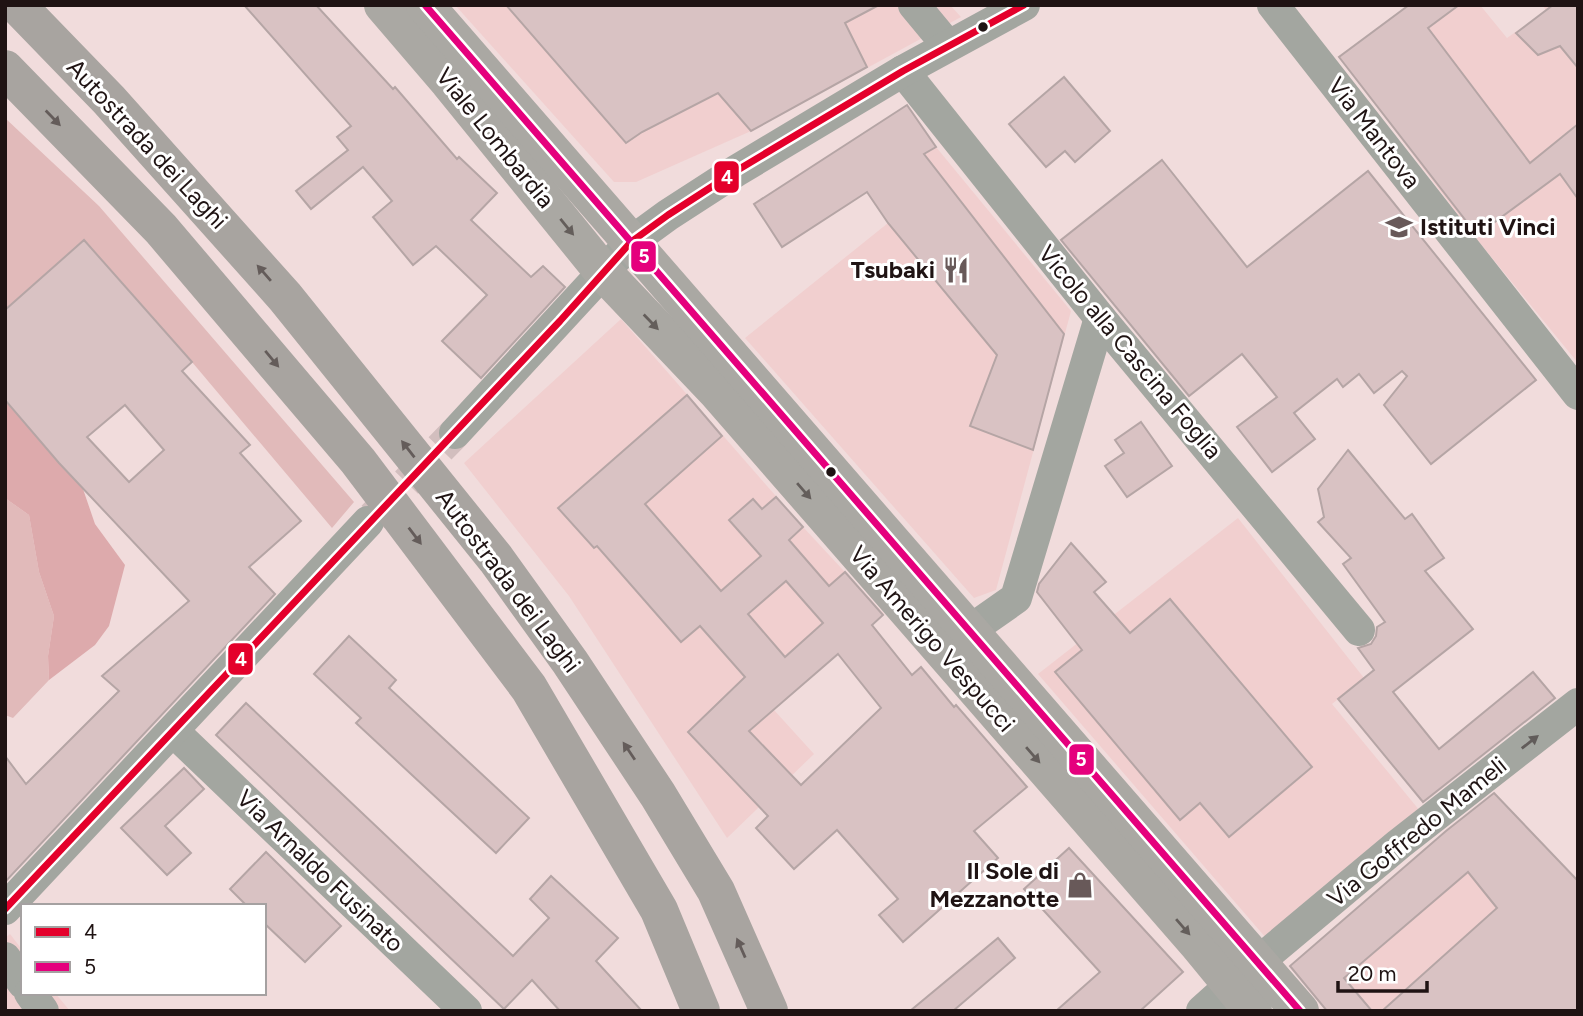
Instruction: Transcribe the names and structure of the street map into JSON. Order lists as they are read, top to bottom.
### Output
{
  "streets": {
    "highway": ["Autostrada dei Laghi"],
    "main road": ["Viale Lombardia", "Via Amerigo Vespucci"],
    "street": [
      "Via Mantova",
      "Vicolo alla Cascina Foglia",
      "Via Goffredo Mameli",
      "Via Arnaldo Fusinato"
    ]
  },
  "crossings": [
    ["Viale Lombardia", "Via Amerigo Vespucci"],
    ["Via Amerigo Vespucci", "Via Goffredo Mameli"]
  ],
  "one_way": ["Via Goffredo Mameli"],
  "places": {
    "school or university": ["Istituti Vinci"],
    "restaurant": ["Tsubaki"],
    "shop": ["Il Sole di Mezzanotte"]
  },
  "lines": ["transit line 4", "transit line 5"],
  "legend": ["4", "5"],
  "scale_bar": "20 m"
}
